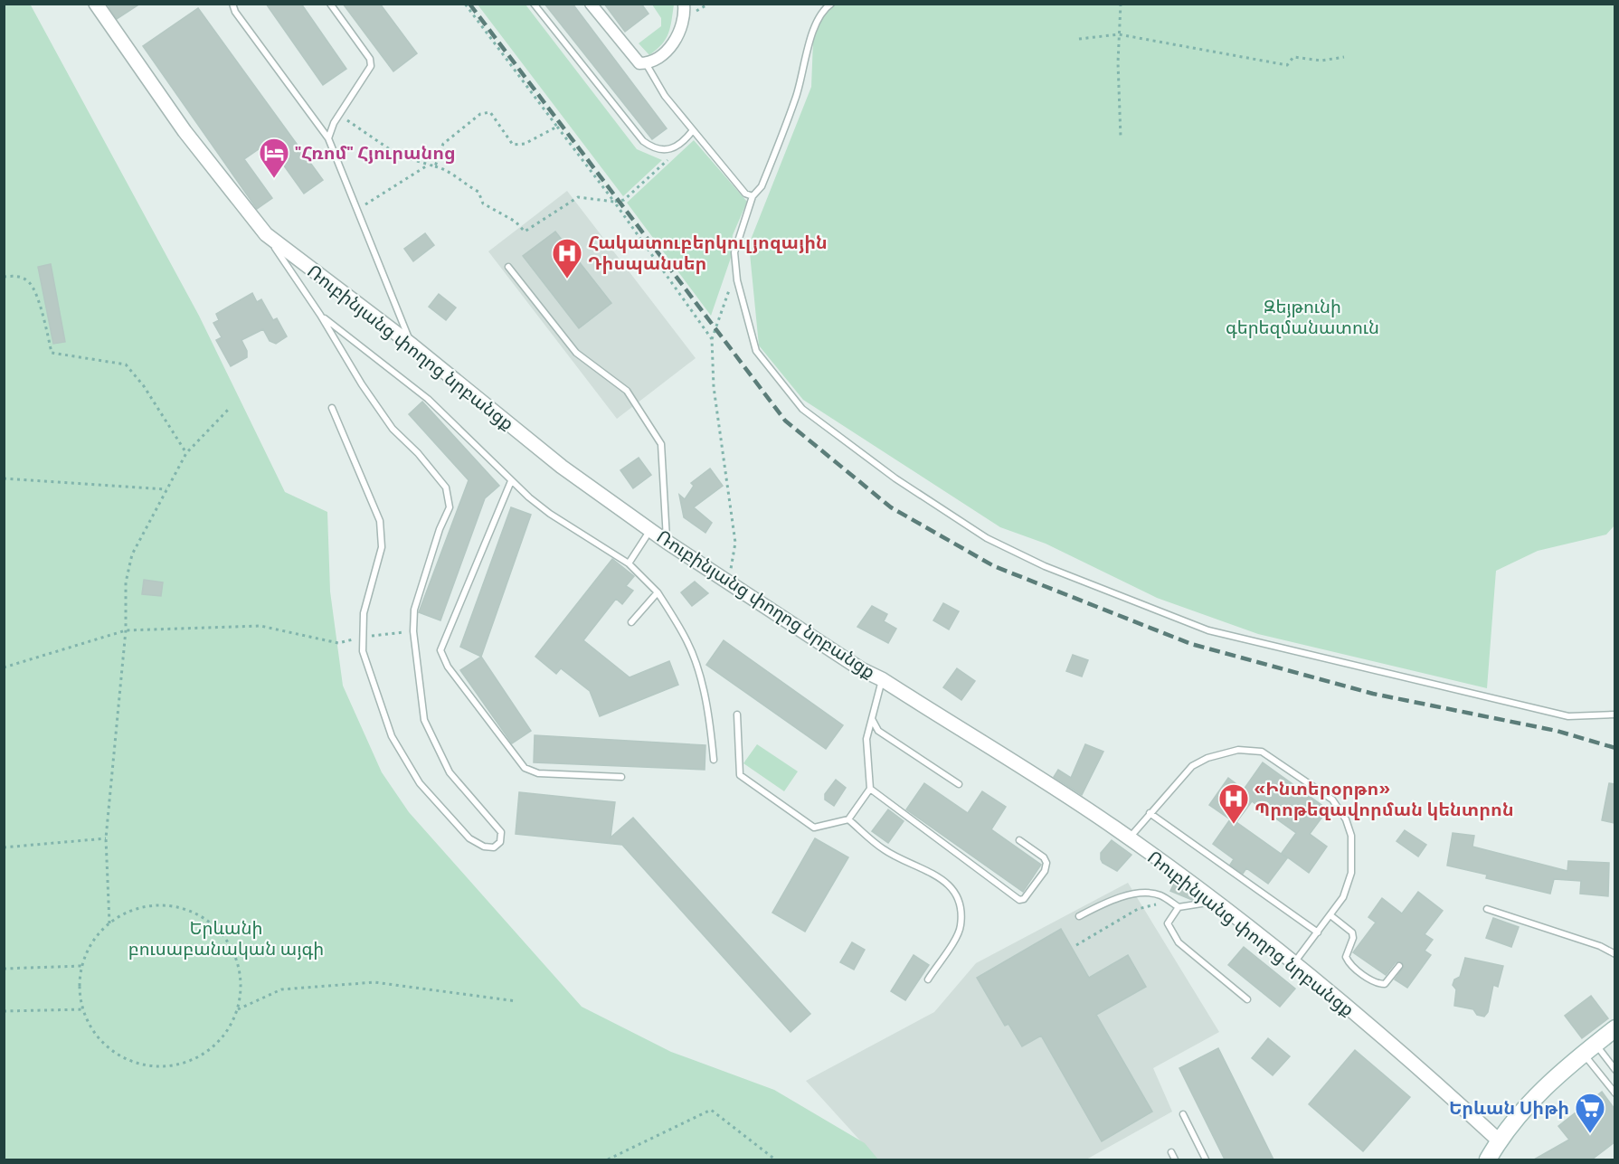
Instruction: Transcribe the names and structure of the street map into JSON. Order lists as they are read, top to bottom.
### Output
{
  "streets": {
    "street": ["Ռուբինյանց փողոց նրբանցք"]
  },
  "parks": ["Զեյթունի գերեզմանատուն", "Երևանի բուսաբանական այգի"],
  "places": {
    "hotel": ["\"Հռոմ\" Հյուրանոց"],
    "hospital": ["Հակատուբերկուլյոզային Դիսպանսեր", "«Ինտերօրթո» Պրոթեզավորման կենտրոն"],
    "supermarket": ["Երևան Սիթի"]
  }
}
